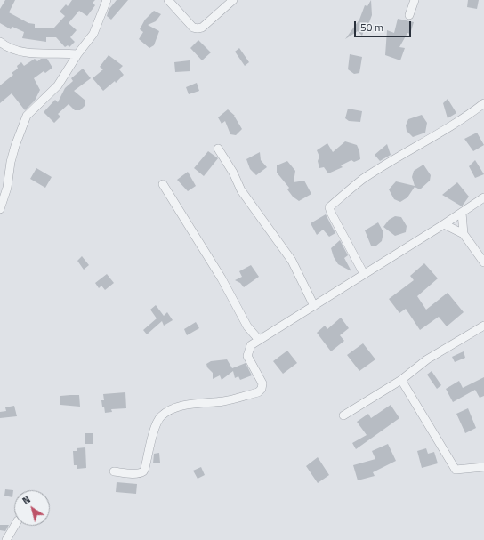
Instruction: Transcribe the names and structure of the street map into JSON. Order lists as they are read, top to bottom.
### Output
{
  "scale_bar": "50 m",
  "north": "top left"
}
